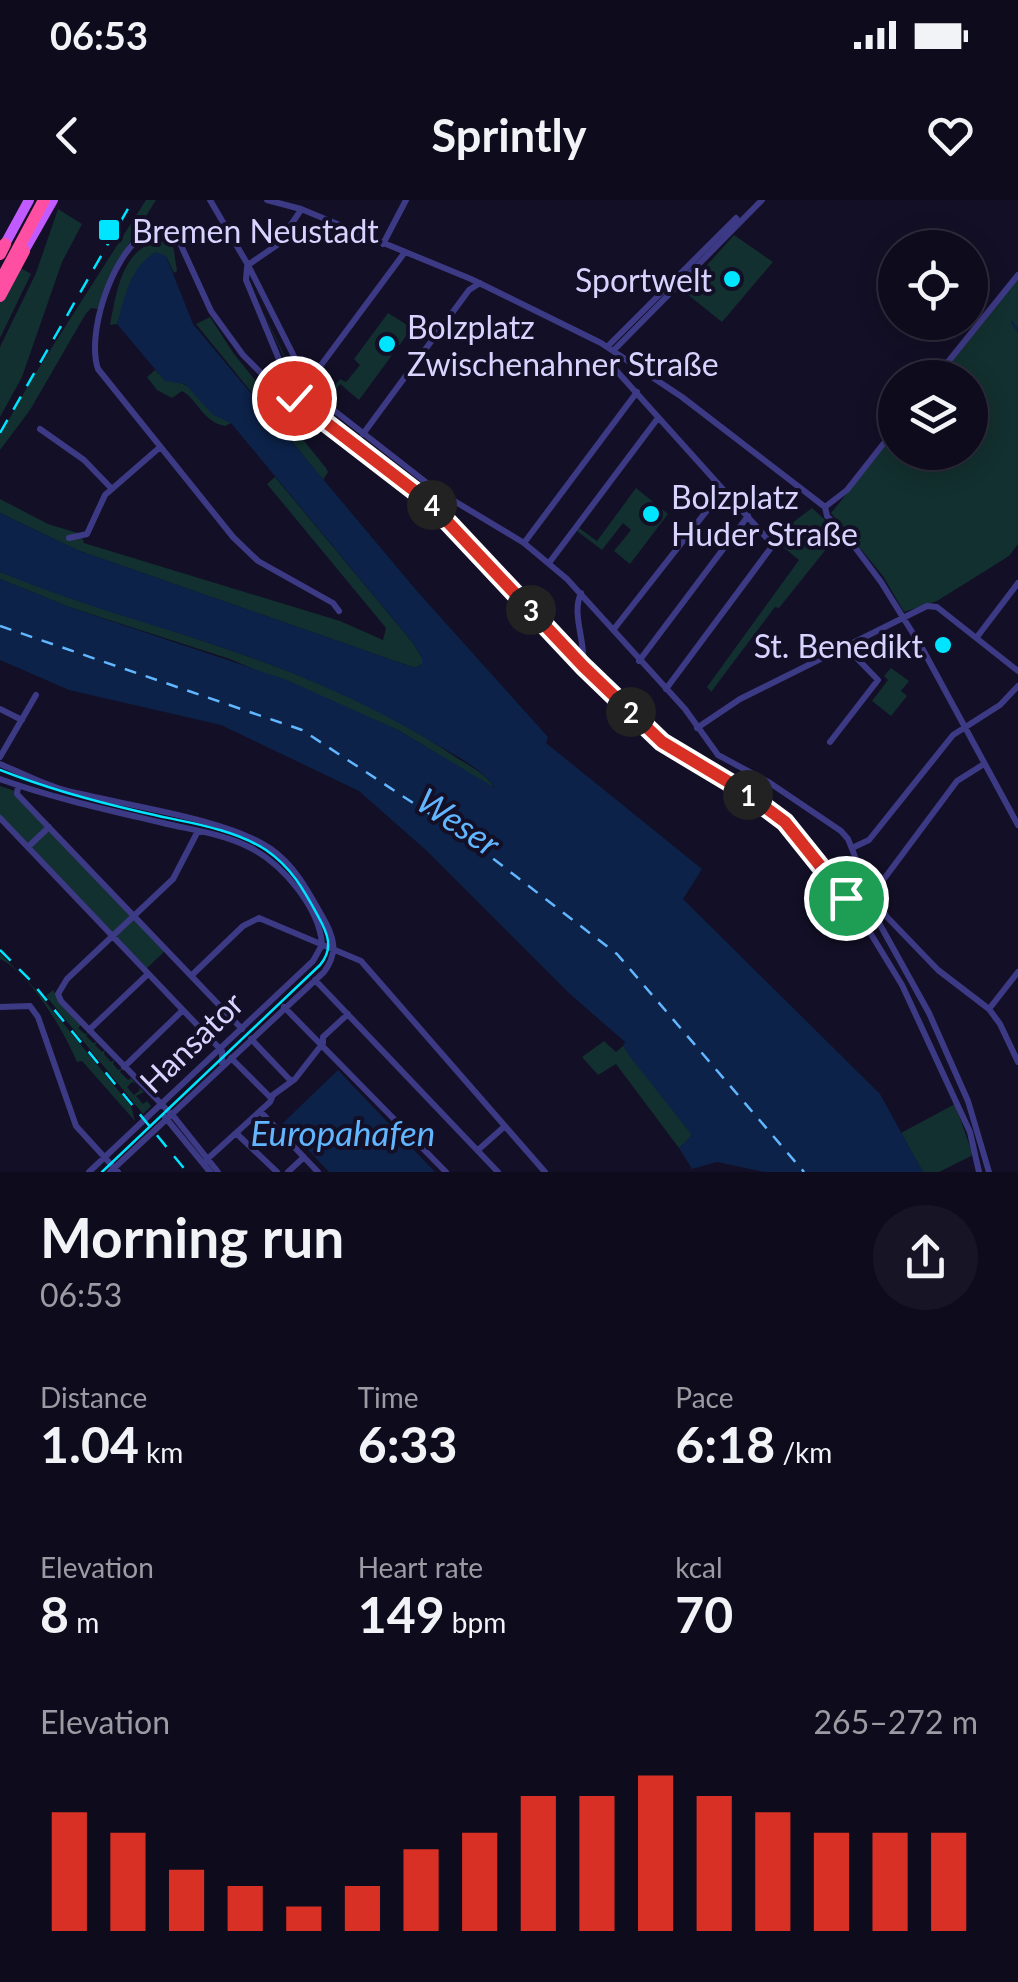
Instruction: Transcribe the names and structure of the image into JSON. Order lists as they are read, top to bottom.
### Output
{
  "streets": {
    "street": ["Hansator"]
  },
  "water": ["Weser", "Europahafen"],
  "places": {
    "transit": ["Bremen Neustadt"],
    "other": [
      "Sportwelt",
      "Bolzplatz Zwischenahner Straße",
      "Bolzplatz Huder Straße",
      "St. Benedikt"
    ]
  },
  "page": {
    "status": "06:53",
    "header": "Sprintly",
    "pins": [
      "4",
      "3",
      "2",
      "1"
    ],
    "heading": ["Morning run", "06:53"],
    "stats": [
      ["Distance", "1.04 km"],
      ["Time", "6:33"],
      ["Pace", "6:18 /km"],
      ["Elevation", "8 m"],
      ["Heart rate", "149 bpm"],
      ["kcal", "70"]
    ],
    "chart": ["Elevation", "265–272 m"]
  }
}
